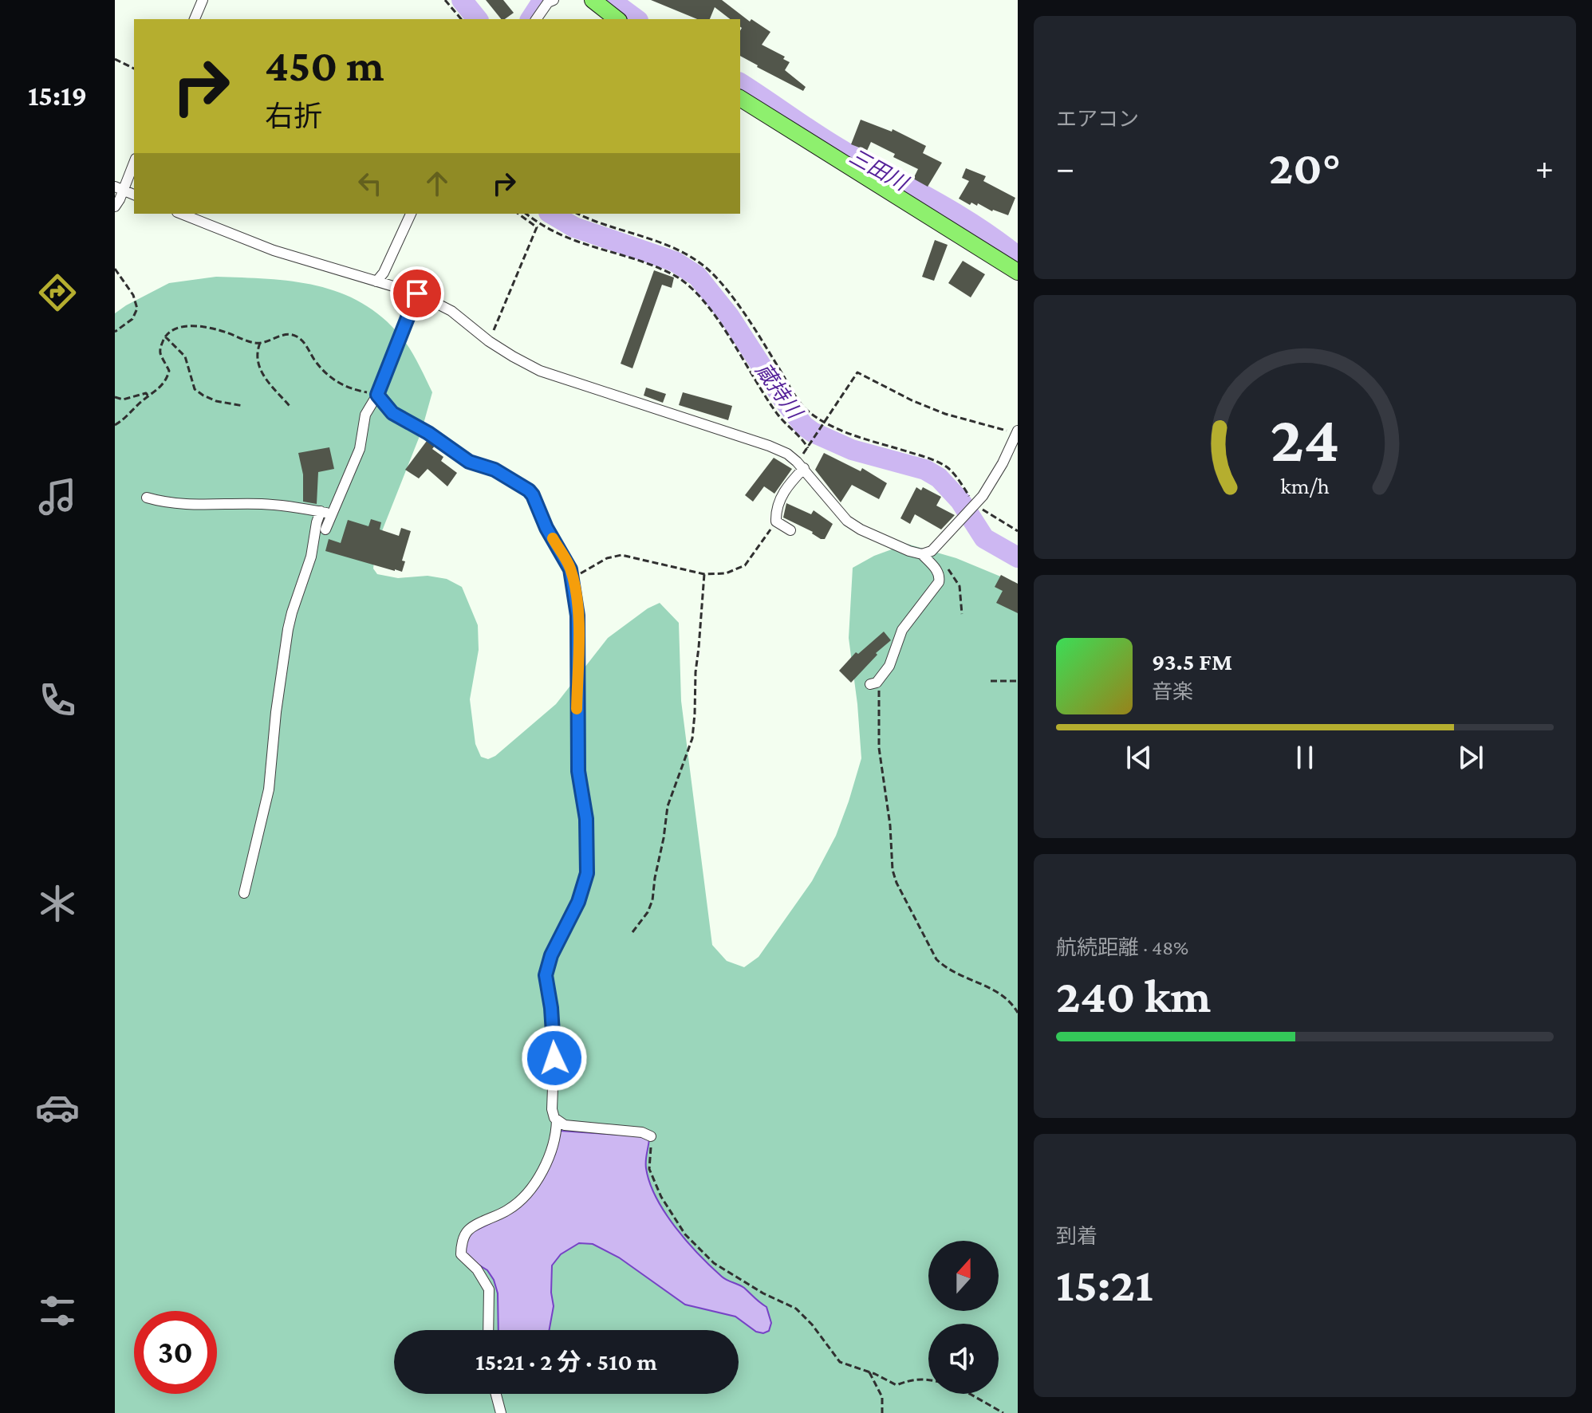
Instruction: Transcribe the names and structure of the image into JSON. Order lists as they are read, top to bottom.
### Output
{
  "water": ["三田川", "蔵持川"],
  "north": "top",
  "page": {
    "tabs": "15:19",
    "tile": [
      "エアコン",
      ["航続距離 · 48%", "240 km"],
      ["到着", "15:21"]
    ],
    "turn": ["450 m", "右折"],
    "heat": ["−", "20°", "+"],
    "song": ["93.5 FM", "音楽"],
    "limit": "30",
    "trip": "15:21 · 2 分 · 510 m",
    "gauge": ["24", "km/h"]
  }
}
